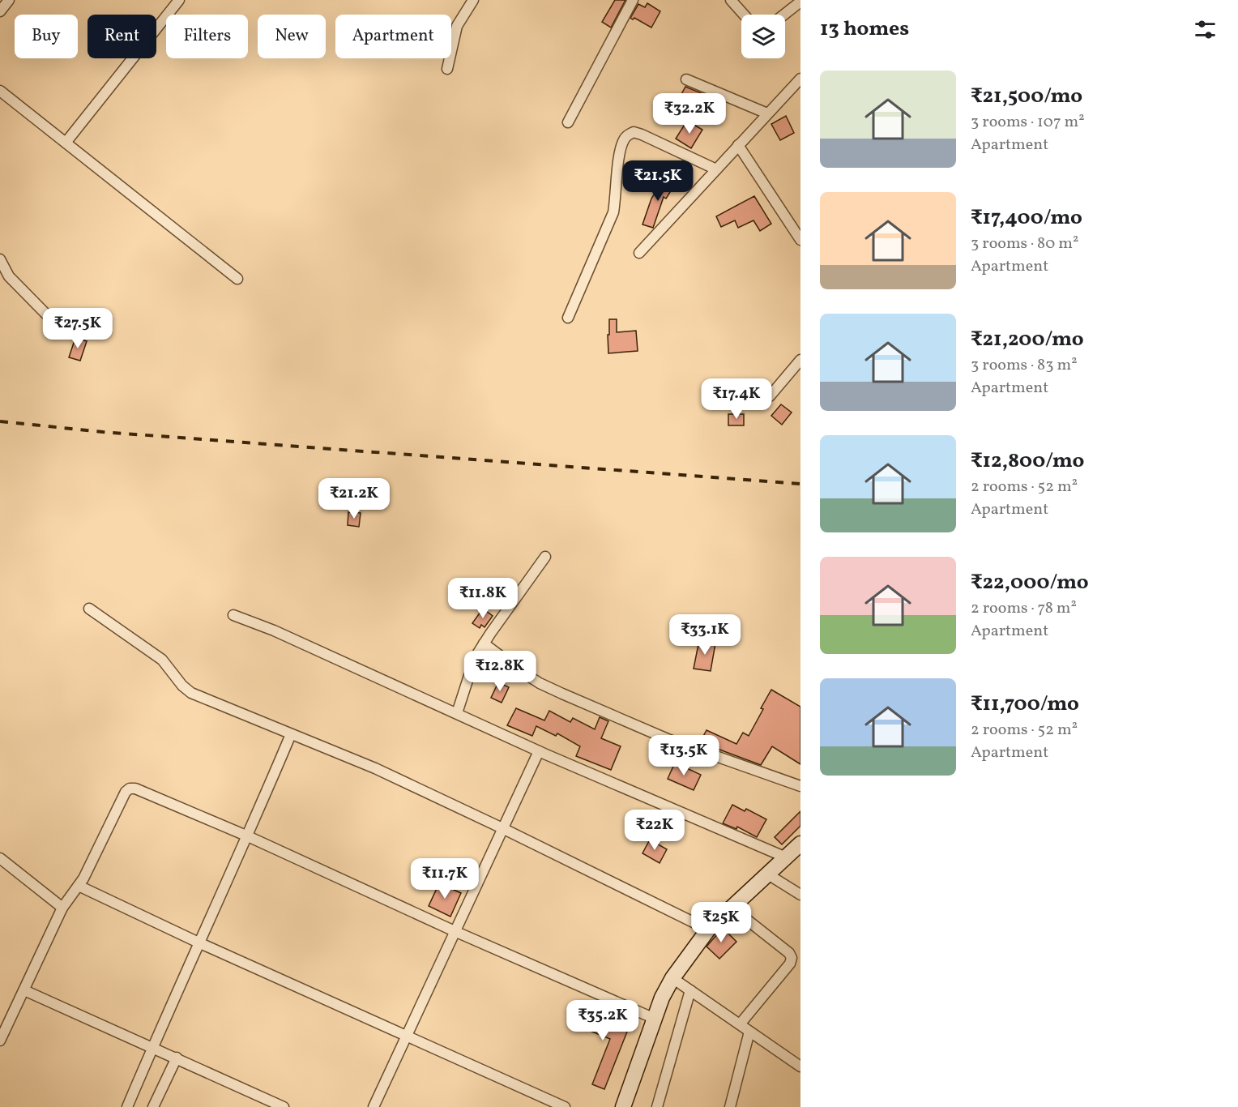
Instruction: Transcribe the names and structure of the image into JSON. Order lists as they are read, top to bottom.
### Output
{
  "page": {
    "heading": "13 homes",
    "chip": [
      "Buy",
      "Rent",
      "Filters",
      "New",
      "Apartment"
    ],
    "list": [
      {
        "name": "₹21,500/mo",
        "note": "3 rooms · 107 m² · Apartment"
      },
      {
        "name": "₹17,400/mo",
        "note": "3 rooms · 80 m² · Apartment"
      },
      {
        "name": "₹21,200/mo",
        "note": "3 rooms · 83 m² · Apartment"
      },
      {
        "name": "₹12,800/mo",
        "note": "2 rooms · 52 m² · Apartment"
      },
      {
        "name": "₹22,000/mo",
        "note": "2 rooms · 78 m² · Apartment"
      },
      {
        "name": "₹11,700/mo",
        "note": "2 rooms · 52 m² · Apartment"
      }
    ],
    "price": [
      "₹32.2K",
      "₹21.5K",
      "₹27.5K",
      "₹17.4K",
      "₹21.2K",
      "₹11.8K",
      "₹33.1K",
      "₹12.8K",
      "₹13.5K",
      "₹22K",
      "₹11.7K",
      "₹25K",
      "₹35.2K"
    ]
  }
}
